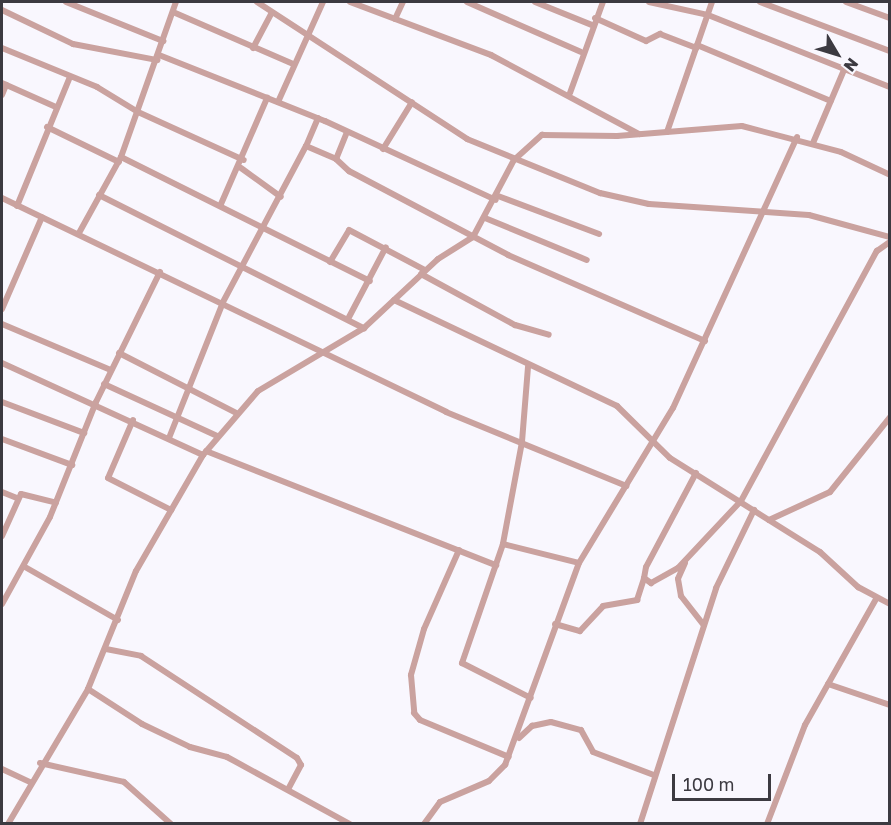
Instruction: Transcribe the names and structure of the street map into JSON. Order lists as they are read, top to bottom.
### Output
{
  "scale_bar": "100 m",
  "north": "bottom right"
}
